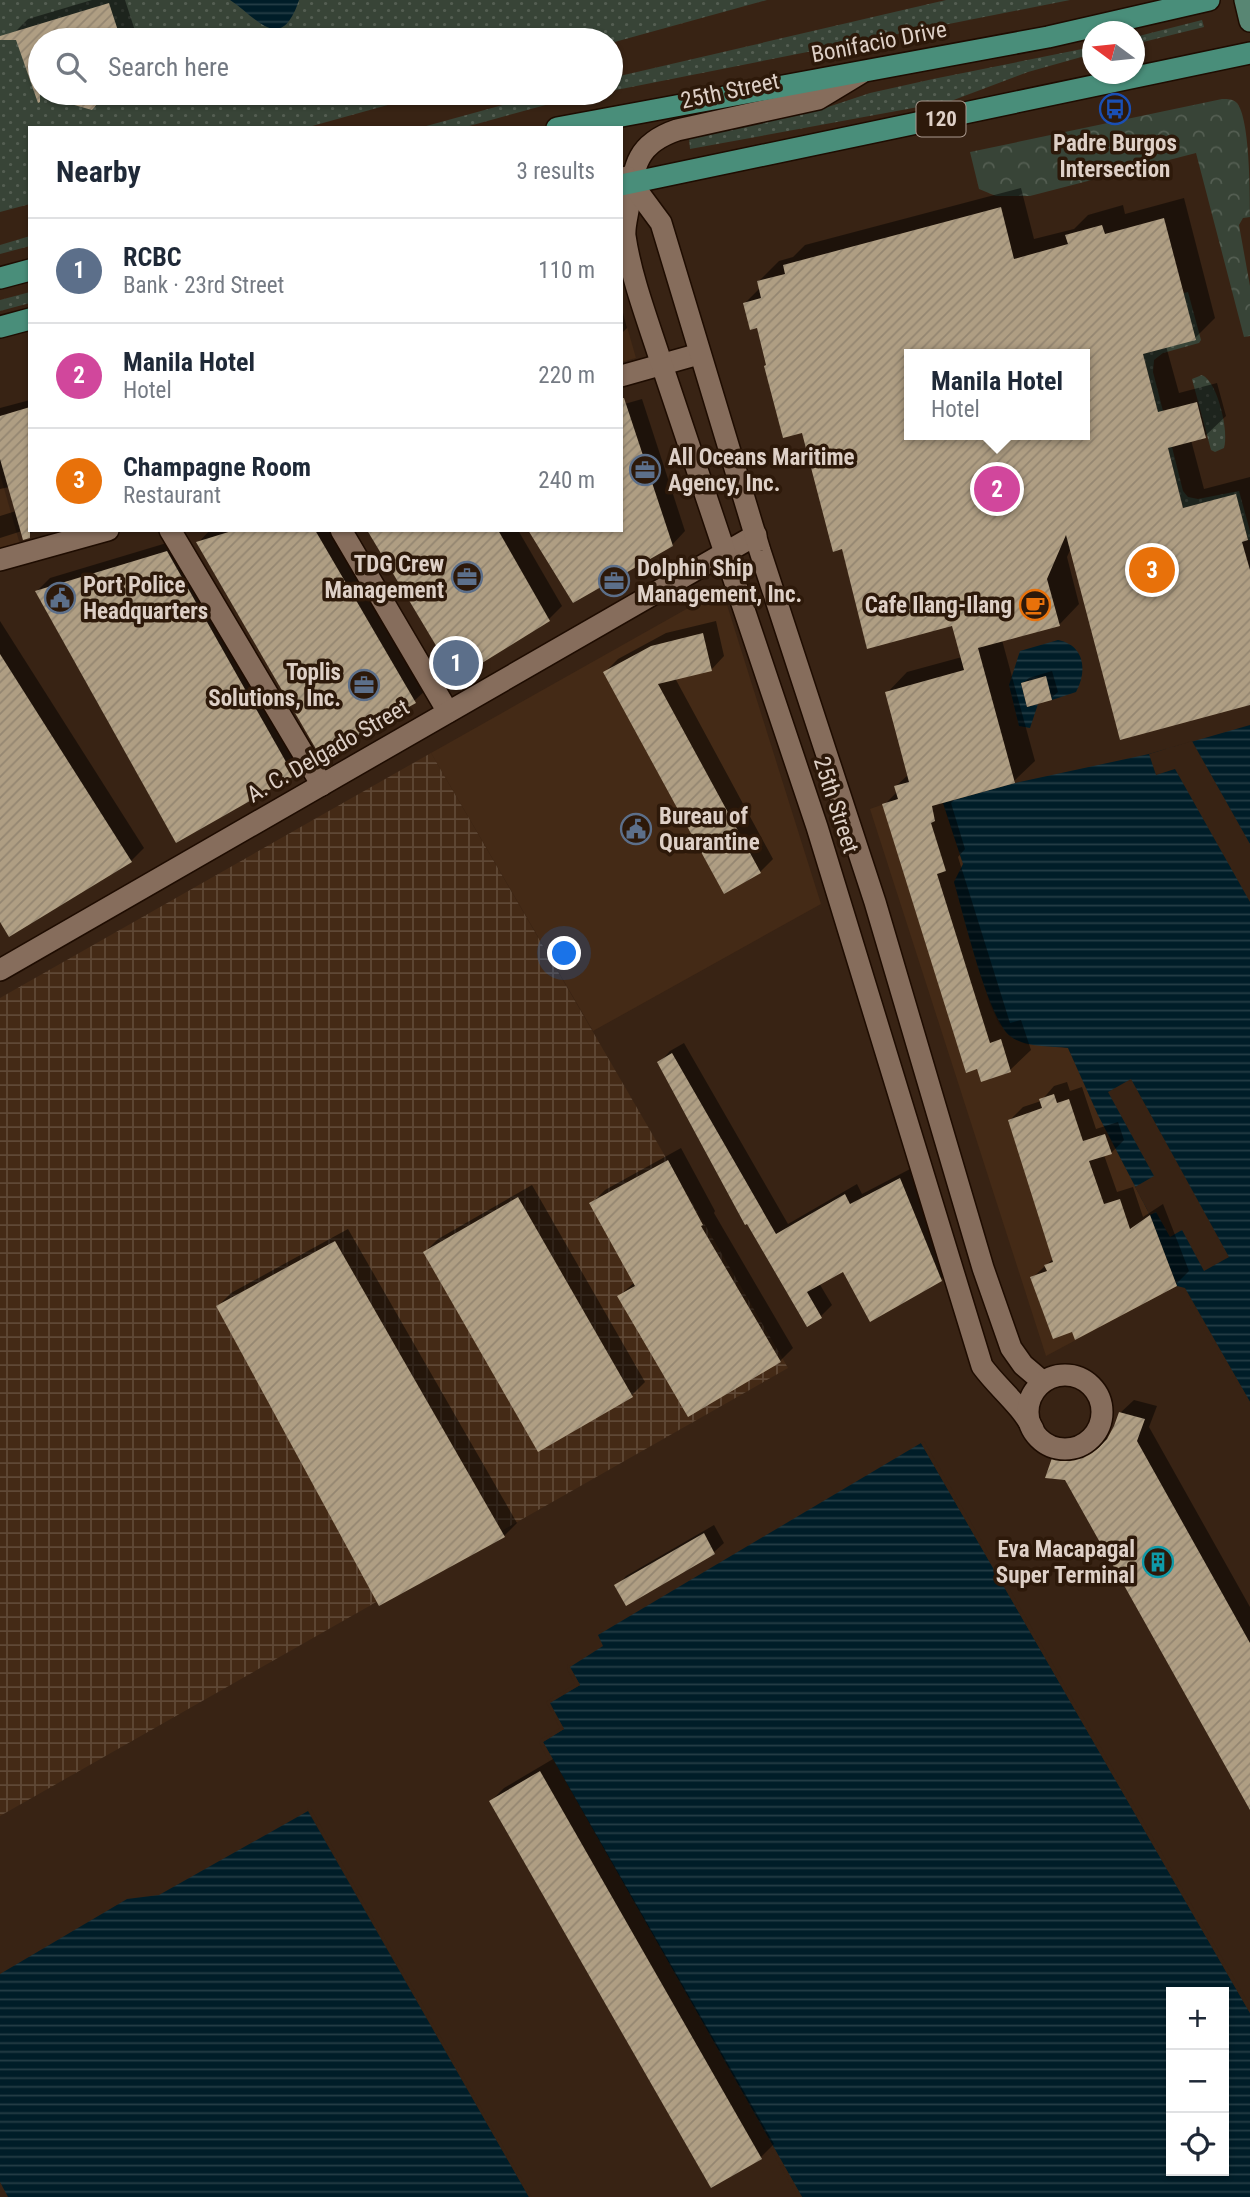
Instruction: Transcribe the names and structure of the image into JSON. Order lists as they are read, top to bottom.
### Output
{
  "streets": {
    "highway": ["Bonifacio Drive", "120"],
    "street": ["25th Street", "A. C. Delgado Street"]
  },
  "crossings": [
    ["Bonifacio Drive", "25th Street"],
    ["25th Street", "120"],
    ["25th Street", "A. C. Delgado Street"]
  ],
  "places": {
    "bus stop": ["Padre Burgos Intersection"],
    "office": [
      "All Oceans Maritime Agency, Inc.",
      "TDG Crew Management",
      "Dolphin Ship Management, Inc.",
      "Toplis Solutions, Inc."
    ],
    "public building": ["Port Police Headquarters", "Bureau of Quarantine"],
    "cafe": ["Cafe Ilang-Ilang"],
    "building": ["Eva Macapagal Super Terminal"]
  },
  "north": "left",
  "page": {
    "search": "Search here",
    "heading": ["Nearby", "3 results"],
    "list": [
      {
        "mark": "1",
        "name": "RCBC",
        "note": "Bank · 23rd Street",
        "value": "110 m"
      },
      {
        "mark": "2",
        "name": "Manila Hotel",
        "note": "Hotel",
        "value": "220 m"
      },
      {
        "mark": "3",
        "name": "Champagne Room",
        "note": "Restaurant",
        "value": "240 m"
      }
    ],
    "popup": ["Manila Hotel", "Hotel"],
    "pins": ["2", "3", "1"],
    "map_buttons": ["+", "−"]
  }
}
